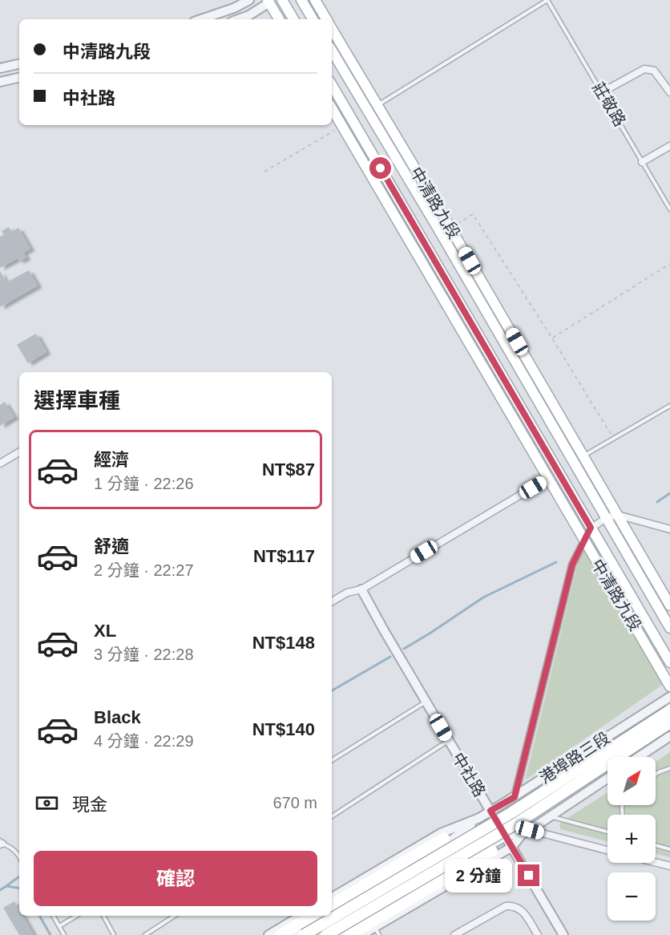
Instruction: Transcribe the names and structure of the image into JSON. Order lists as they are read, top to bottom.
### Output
{
  "streets": {
    "main road": ["中清路九段"],
    "street": ["港埠路三段", "中社路"],
    "lane": ["莊敬路"]
  },
  "crossings": [
    ["港埠路三段", "中社路"]
  ],
  "north": "top right",
  "page": {
    "banner": ["中清路九段", "中社路"],
    "heading": "選擇車種",
    "list": [
      {
        "name": "經濟",
        "note": "1 分鐘 · 22:26",
        "value": "NT$87"
      },
      {
        "name": "舒適",
        "note": "2 分鐘 · 22:27",
        "value": "NT$117"
      },
      {
        "name": "XL",
        "note": "3 分鐘 · 22:28",
        "value": "NT$148"
      },
      {
        "name": "Black",
        "note": "4 分鐘 · 22:29",
        "value": "NT$140"
      }
    ],
    "map_buttons": ["+", "−"],
    "pay": ["現金", "670 m"],
    "buttons": "確認",
    "bubble": "2 分鐘"
  }
}
